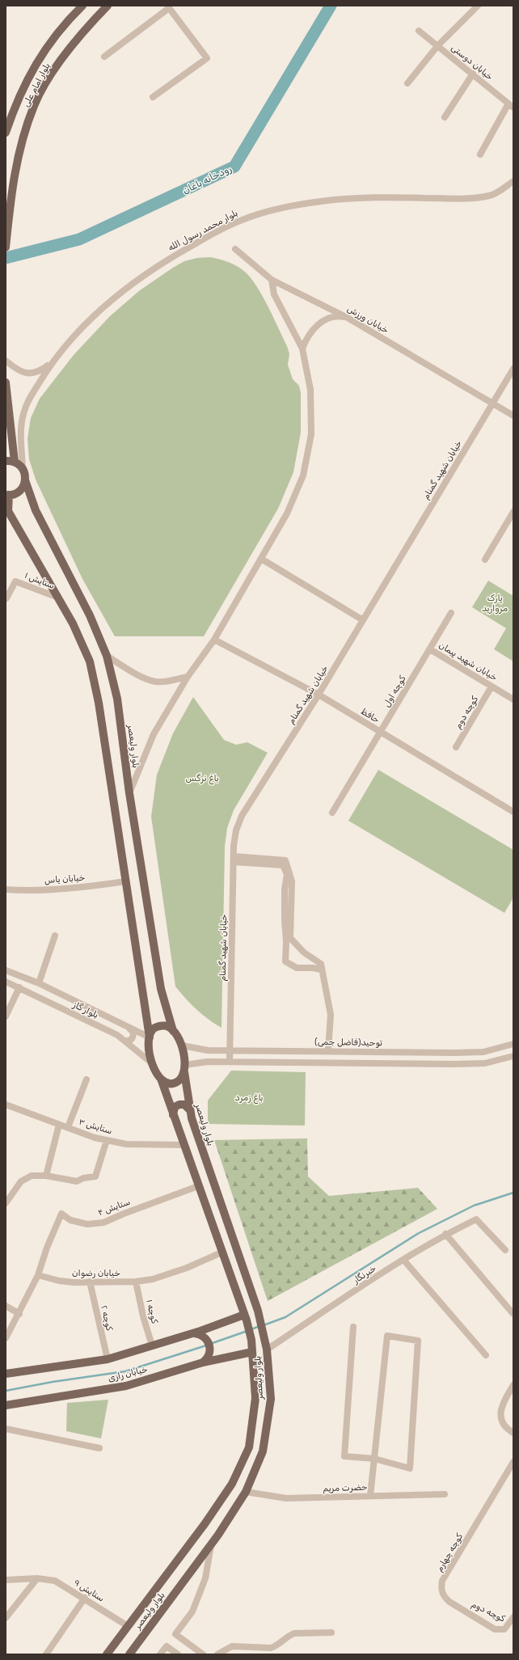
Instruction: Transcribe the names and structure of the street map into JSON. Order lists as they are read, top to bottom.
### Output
{
  "streets": {
    "main road": ["بلوار امام علی", "بلوار ولیعصر", "خیابان رازی"],
    "street": [
      "خیابان دوستی",
      "بلوار محمد رسول الله",
      "خیابان ورزش",
      "خیابان شهید گمنام",
      "ستایش ۱",
      "خیابان شهید پیمان",
      "کوچه اول",
      "کوچه دوم",
      "حافظ",
      "خیابان یاس",
      "بلوار گاز",
      "توحید(فاضل جمی)",
      "ستایش ۳",
      "ستایش ۴",
      "خیابان رضوان",
      "خبرنگار",
      "کوچه ۱",
      "کوچه ۲",
      "حضرت مریم",
      "کوچه چهارم",
      "ستایش ۹"
    ]
  },
  "crossings": [
    ["خیابان ورزش", "خیابان شهید گمنام"],
    ["خیابان شهید گمنام", "حافظ"],
    ["خیابان شهید گمنام", "توحید(فاضل جمی)"],
    ["خیابان شهید پیمان", "کوچه اول"],
    ["خیابان شهید پیمان", "کوچه دوم"],
    ["کوچه اول", "حافظ"],
    ["کوچه دوم", "کوچه چهارم"],
    ["بلوار ولیعصر", "بلوار گاز"],
    ["بلوار ولیعصر", "توحید(فاضل جمی)"],
    ["بلوار ولیعصر", "ستایش ۳"],
    ["بلوار ولیعصر", "ستایش ۴"],
    ["بلوار ولیعصر", "خیابان رضوان"],
    ["بلوار ولیعصر", "خبرنگار"],
    ["بلوار ولیعصر", "خیابان رازی"],
    ["بلوار ولیعصر", "حضرت مریم"],
    ["بلوار ولیعصر", "ستایش ۹"],
    ["ستایش ۴", "خیابان رضوان"],
    ["خیابان رضوان", "کوچه ۱"],
    ["خیابان رضوان", "کوچه ۲"]
  ],
  "water": ["رودخانه باغان"],
  "parks": ["پارک مروارید", "باغ نرگس", "باغ زمرد"]
}
